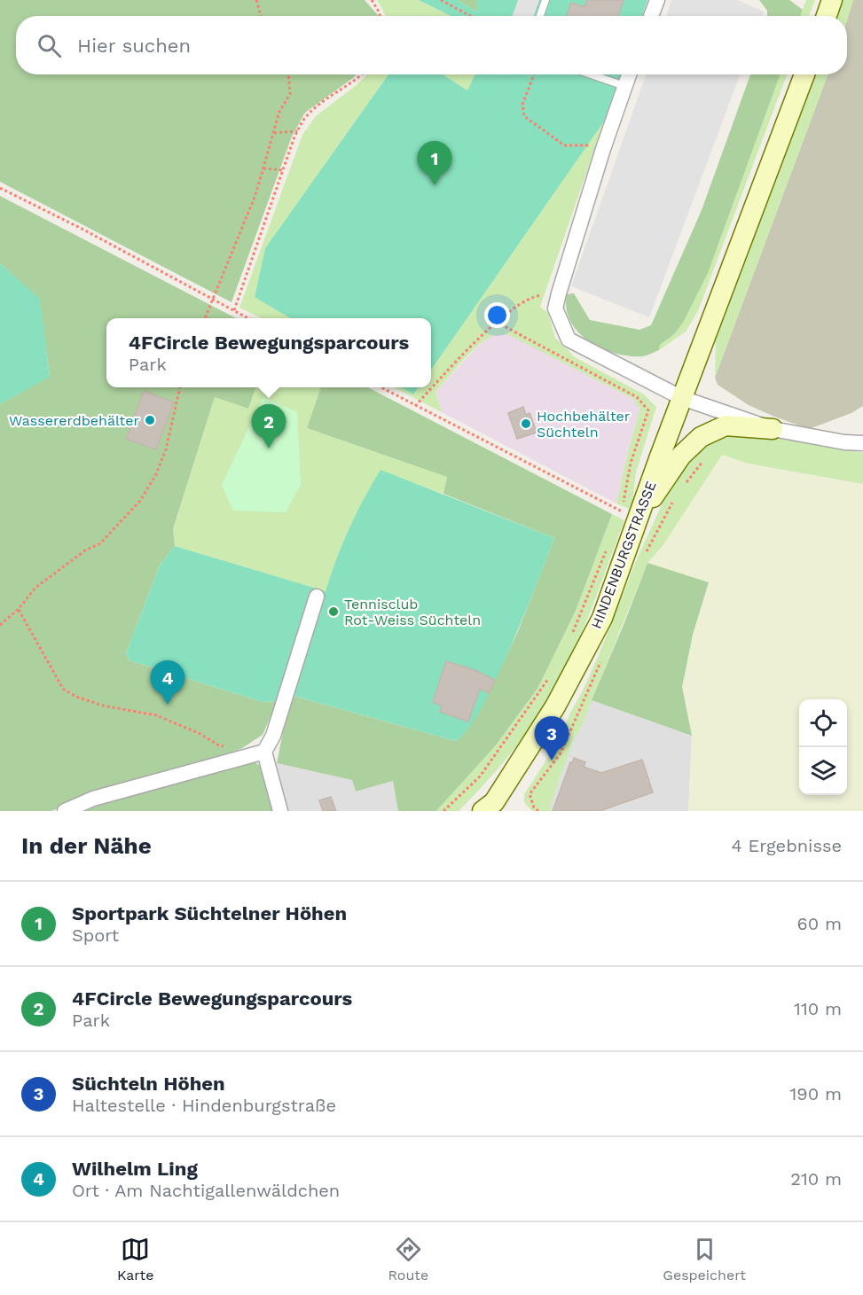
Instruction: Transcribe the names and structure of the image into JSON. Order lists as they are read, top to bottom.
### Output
{
  "streets": {
    "main road": ["HINDENBURGSTRASSE"]
  },
  "places": ["Wassererdbehälter", "Hochbehälter Süchteln", "Tennisclub Rot-Weiss Süchteln"],
  "page": {
    "search": "Hier suchen",
    "pins": [
      "1",
      "2",
      "4",
      "3"
    ],
    "popup": ["4FCircle Bewegungsparcours", "Park"],
    "heading": ["In der Nähe", "4 Ergebnisse"],
    "list": [
      {
        "mark": "1",
        "name": "Sportpark Süchtelner Höhen",
        "note": "Sport",
        "value": "60 m"
      },
      {
        "mark": "2",
        "name": "4FCircle Bewegungsparcours",
        "note": "Park",
        "value": "110 m"
      },
      {
        "mark": "3",
        "name": "Süchteln Höhen",
        "note": "Haltestelle · Hindenburgstraße",
        "value": "190 m"
      },
      {
        "mark": "4",
        "name": "Wilhelm Ling",
        "note": "Ort · Am Nachtigallenwäldchen",
        "value": "210 m"
      }
    ],
    "nav": ["Karte", "Route", "Gespeichert"]
  }
}
